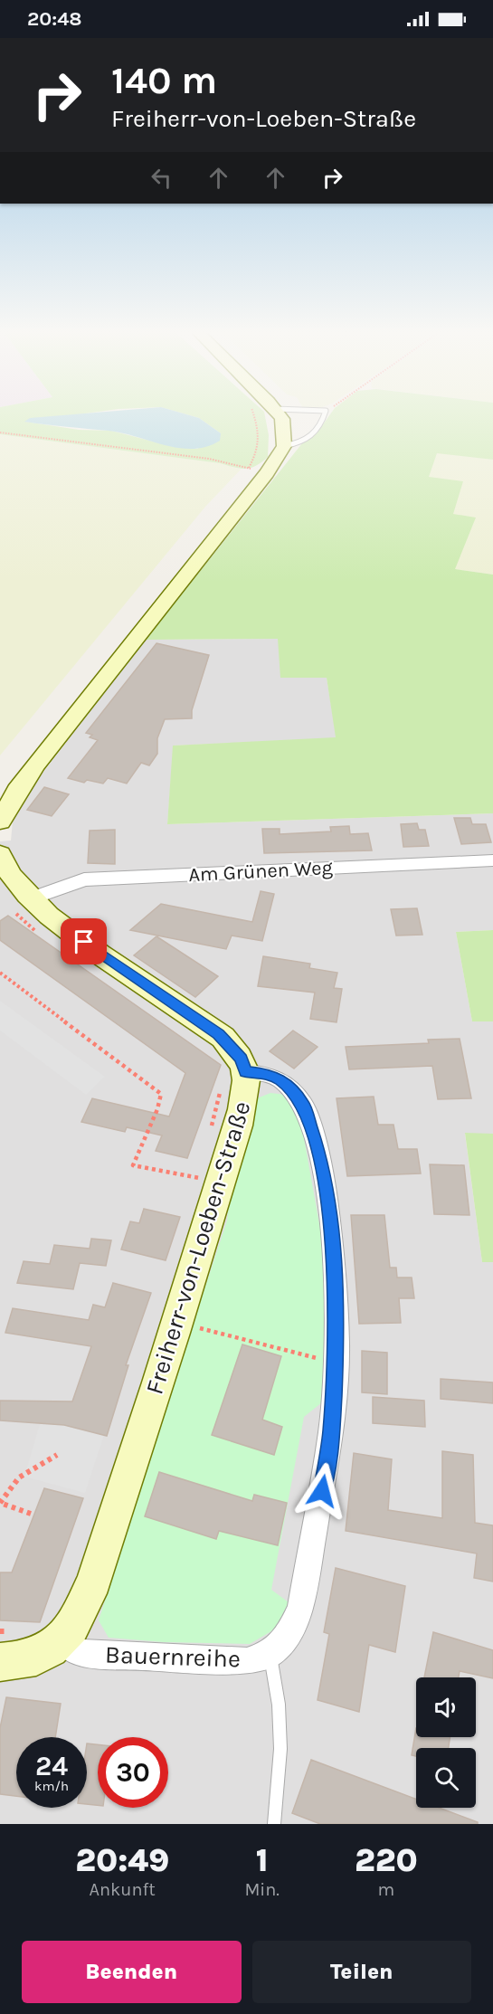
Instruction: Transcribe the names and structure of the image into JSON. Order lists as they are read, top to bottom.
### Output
{
  "streets": {
    "main road": ["Freiherr-von-Loeben-Straße"],
    "street": ["Am Grünen Weg", "Bauernreihe"]
  },
  "crossings": [
    ["Am Grünen Weg", "Freiherr-von-Loeben-Straße"],
    ["Freiherr-von-Loeben-Straße", "Bauernreihe"]
  ],
  "page": {
    "status": "20:48",
    "turn": ["140 m", "Freiherr-von-Loeben-Straße"],
    "speed": "24 km/h",
    "limit": "30",
    "eta": [
      "20:49",
      "Ankunft",
      "1",
      "Min.",
      "220",
      "m"
    ],
    "buttons": ["Beenden", "Teilen"]
  }
}
